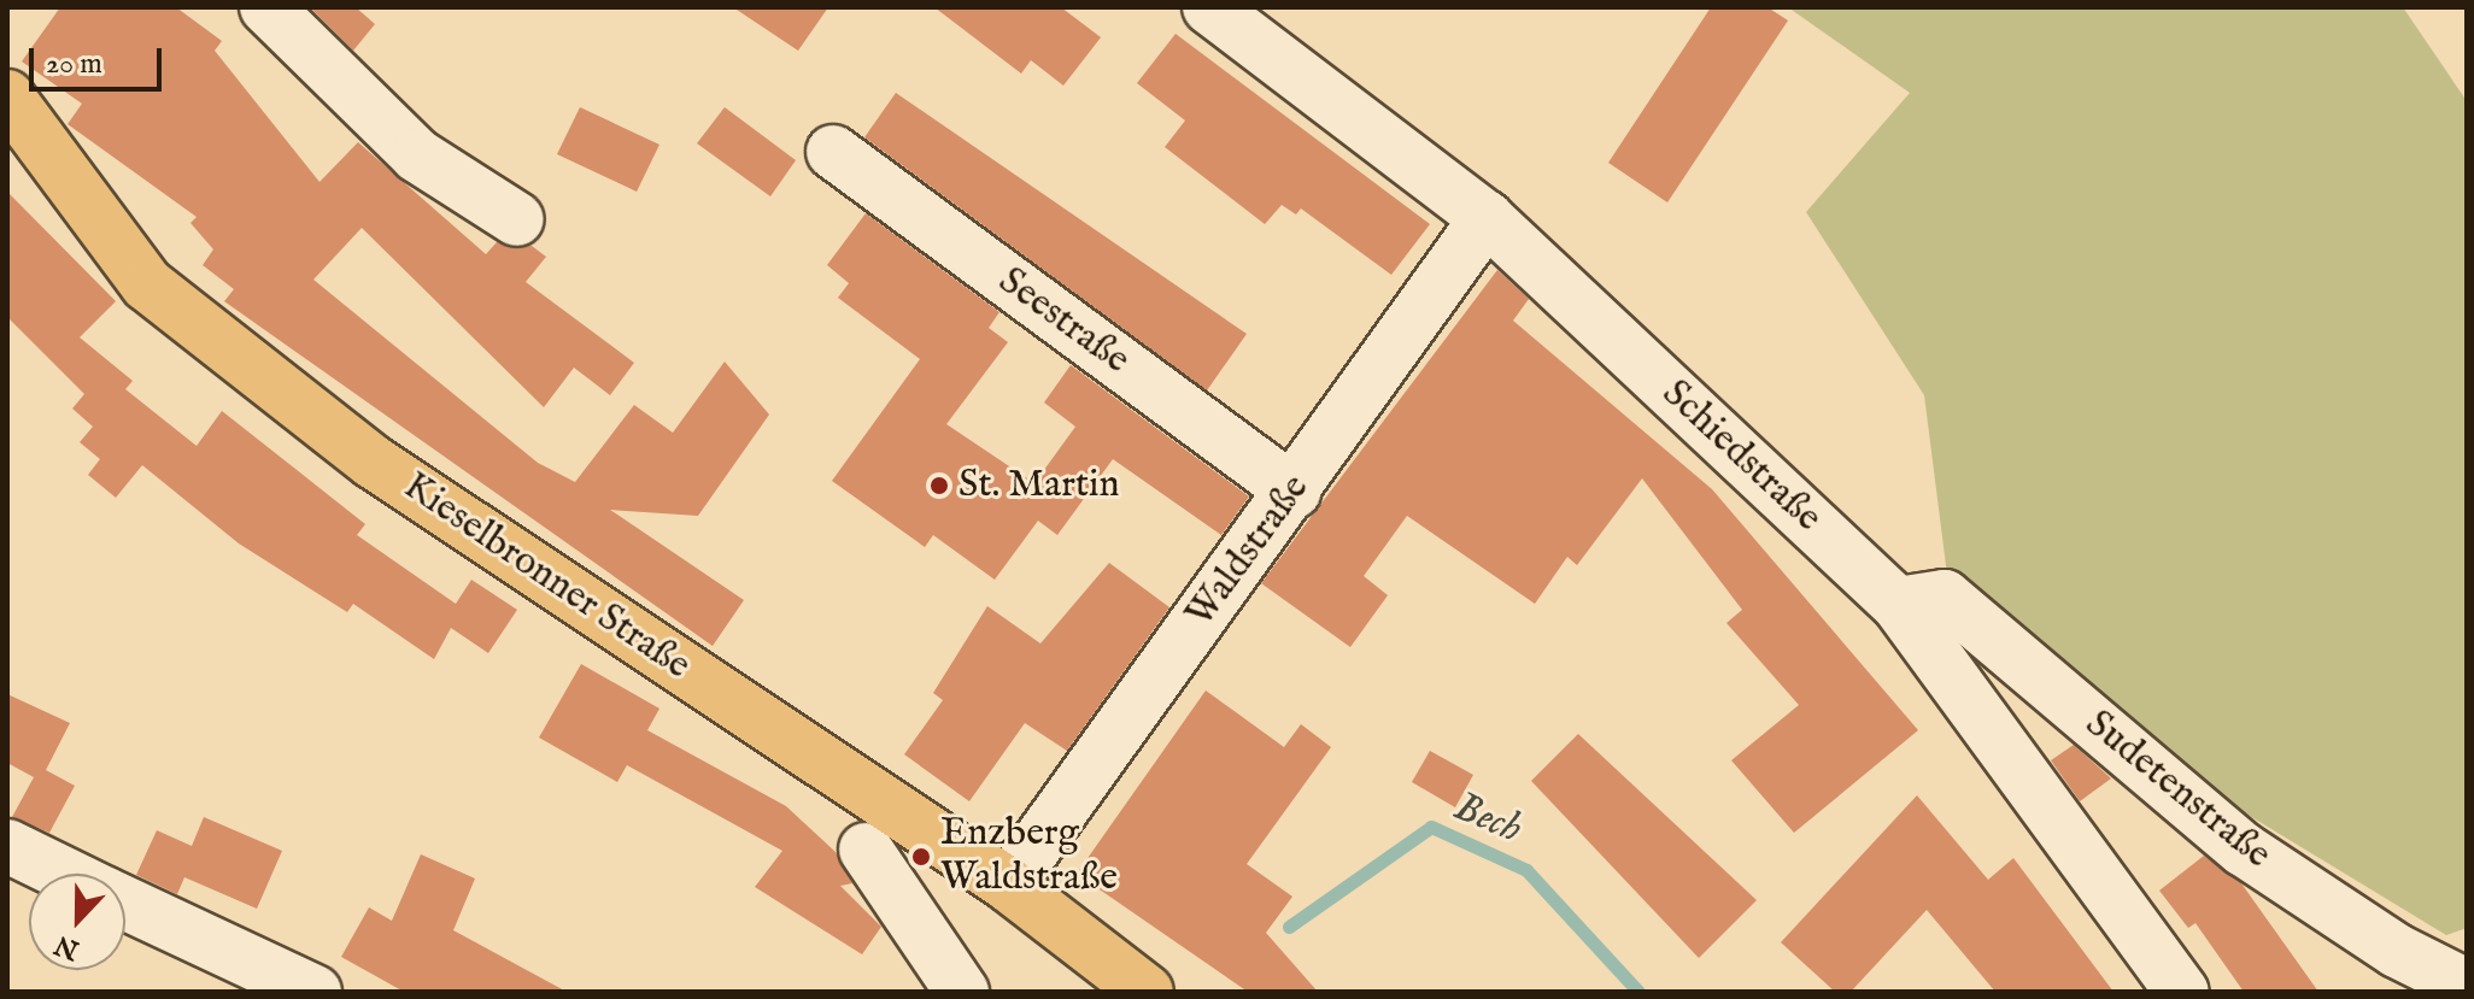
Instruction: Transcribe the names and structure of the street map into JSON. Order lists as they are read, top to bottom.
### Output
{
  "streets": {
    "main road": ["Kieselbronner Straße"],
    "street": [
      "Seestraße",
      "Schiedstraße",
      "Waldstraße",
      "Sudetenstraße"
    ]
  },
  "crossings": [
    ["Seestraße", "Waldstraße"],
    ["Schiedstraße", "Waldstraße"],
    ["Schiedstraße", "Sudetenstraße"],
    ["Waldstraße", "Kieselbronner Straße"]
  ],
  "water": ["Bech"],
  "places": ["St. Martin", "Enzberg Waldstraße"],
  "scale_bar": "20 m",
  "north": "bottom"
}
